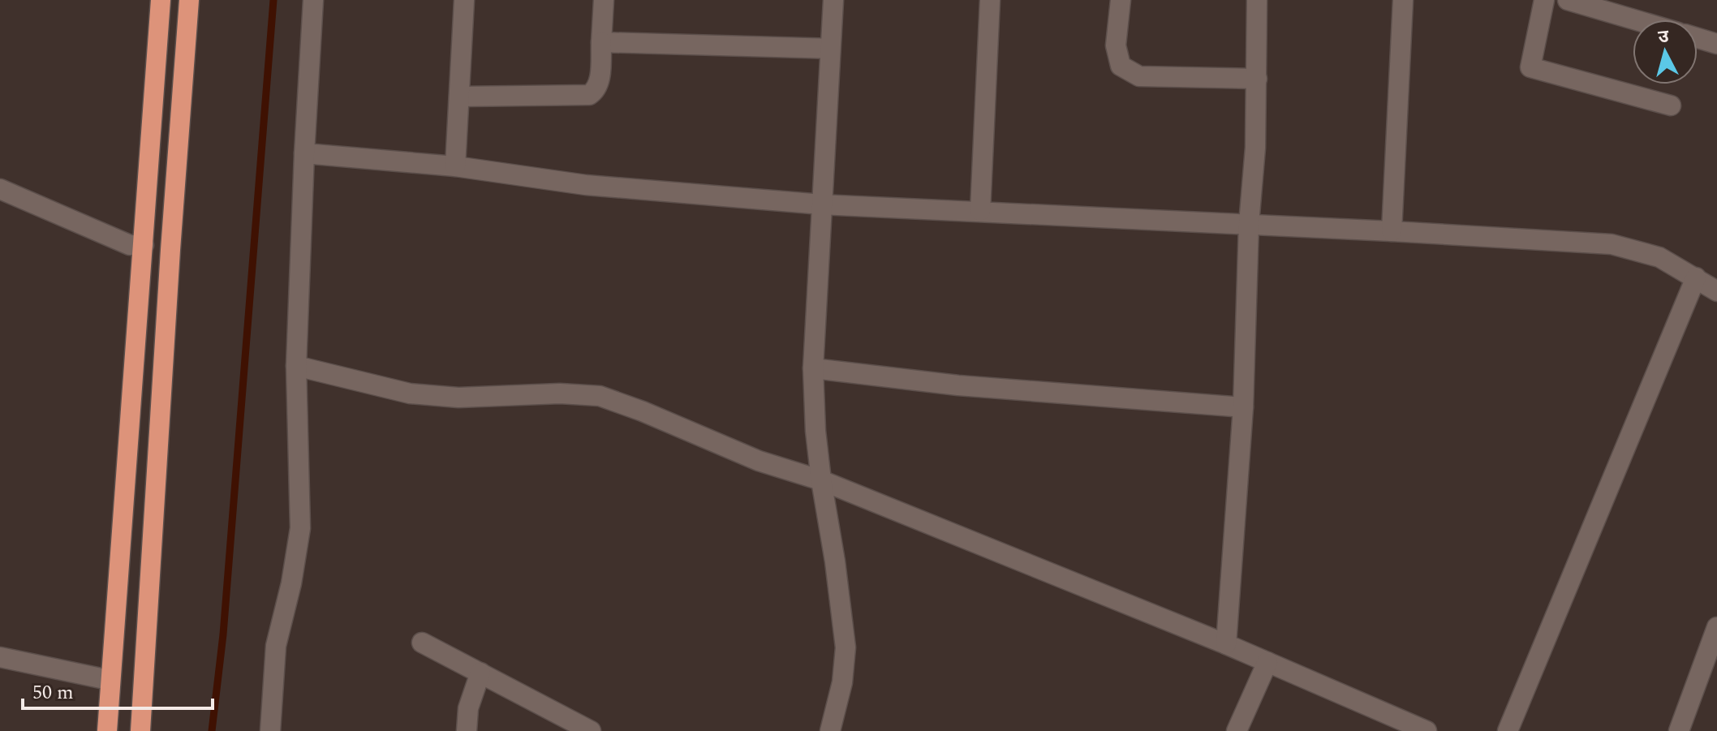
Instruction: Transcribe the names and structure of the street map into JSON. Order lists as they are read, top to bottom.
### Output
{
  "scale_bar": "50 m",
  "north": "top"
}
